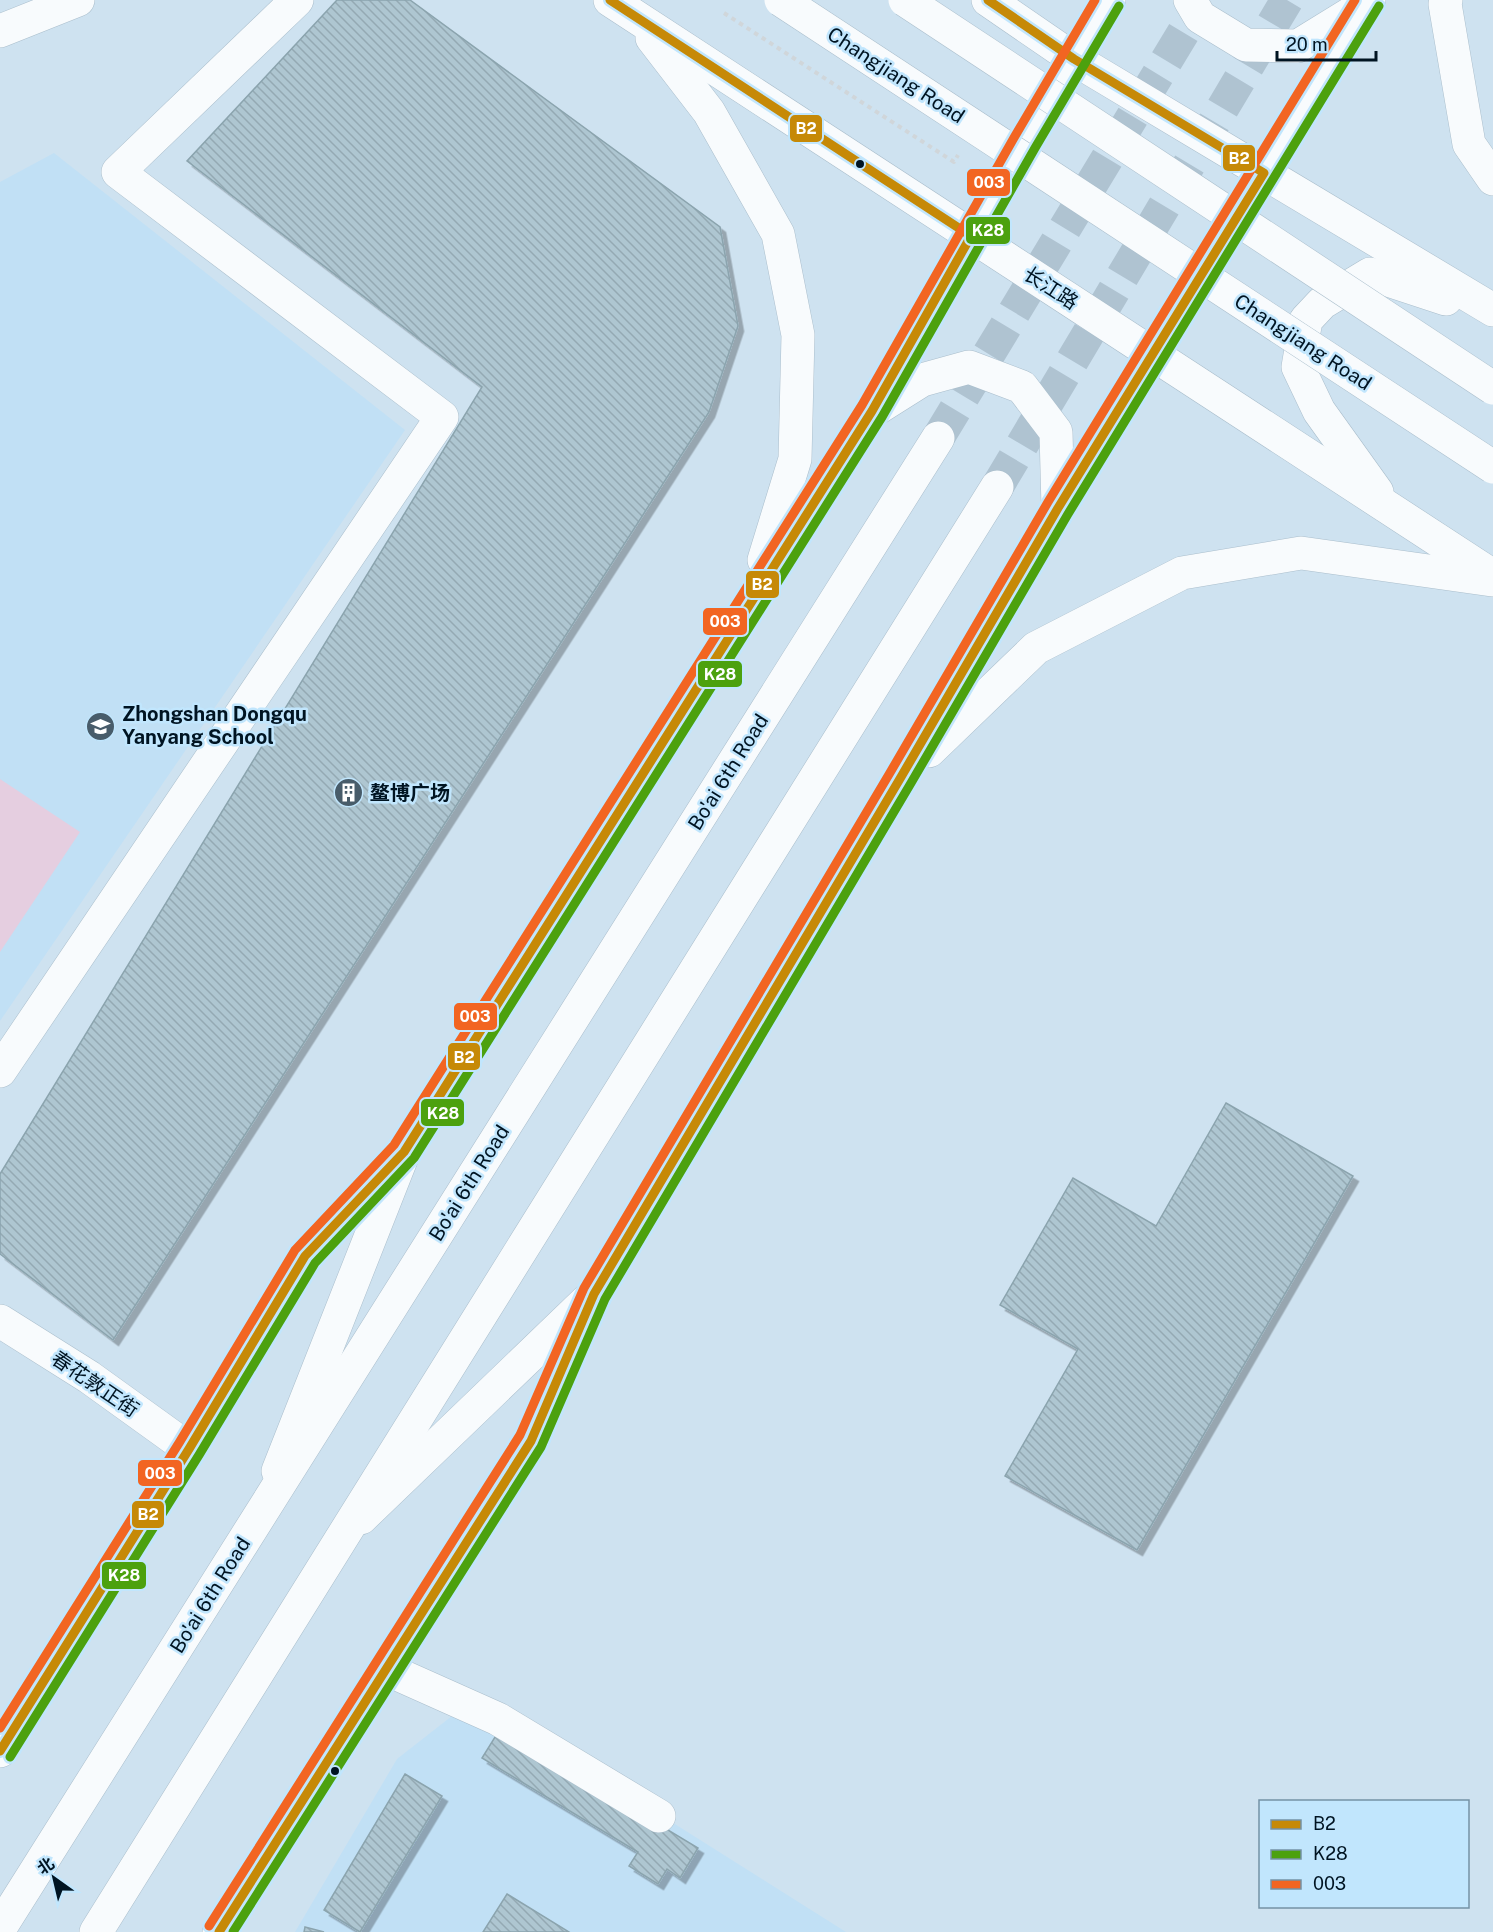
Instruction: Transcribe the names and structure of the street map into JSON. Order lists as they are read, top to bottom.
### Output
{
  "streets": {
    "main road": [
      "Changjiang Road",
      "长江路",
      "Bo'ai 6th Road",
      "春花敦正街"
    ]
  },
  "places": {
    "school or university": ["Zhongshan Dongqu Yanyang School"],
    "building": ["鳌博广场"]
  },
  "lines": ["transit line B2", "transit line 003", "transit line K28"],
  "legend": ["B2", "K28", "003"],
  "scale_bar": "20 m",
  "north": "top left"
}
